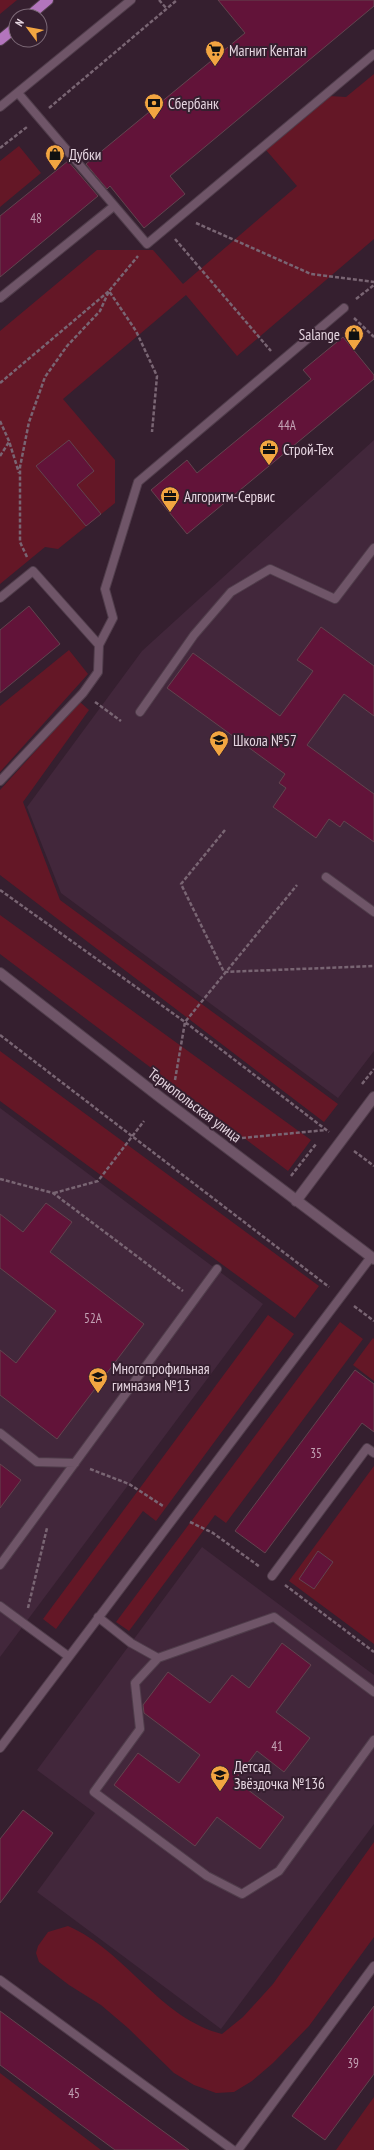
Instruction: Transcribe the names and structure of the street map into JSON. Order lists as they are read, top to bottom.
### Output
{
  "streets": {
    "street": ["Тернопольская улица"]
  },
  "places": {
    "supermarket": ["Магнит Кентан"],
    "bank": ["Сбербанк"],
    "shop": ["Дубки", "Salange"],
    "office": ["Строй-Тех", "Алгоритм-Сервис"],
    "school or university": ["Школа №57", "Многопрофильная гимназия №13", "Детсад Звёздочка №136"]
  },
  "house_numbers": [
    "48",
    "44А",
    "52А",
    "35",
    "41",
    "39",
    "45"
  ],
  "north": "top left"
}
